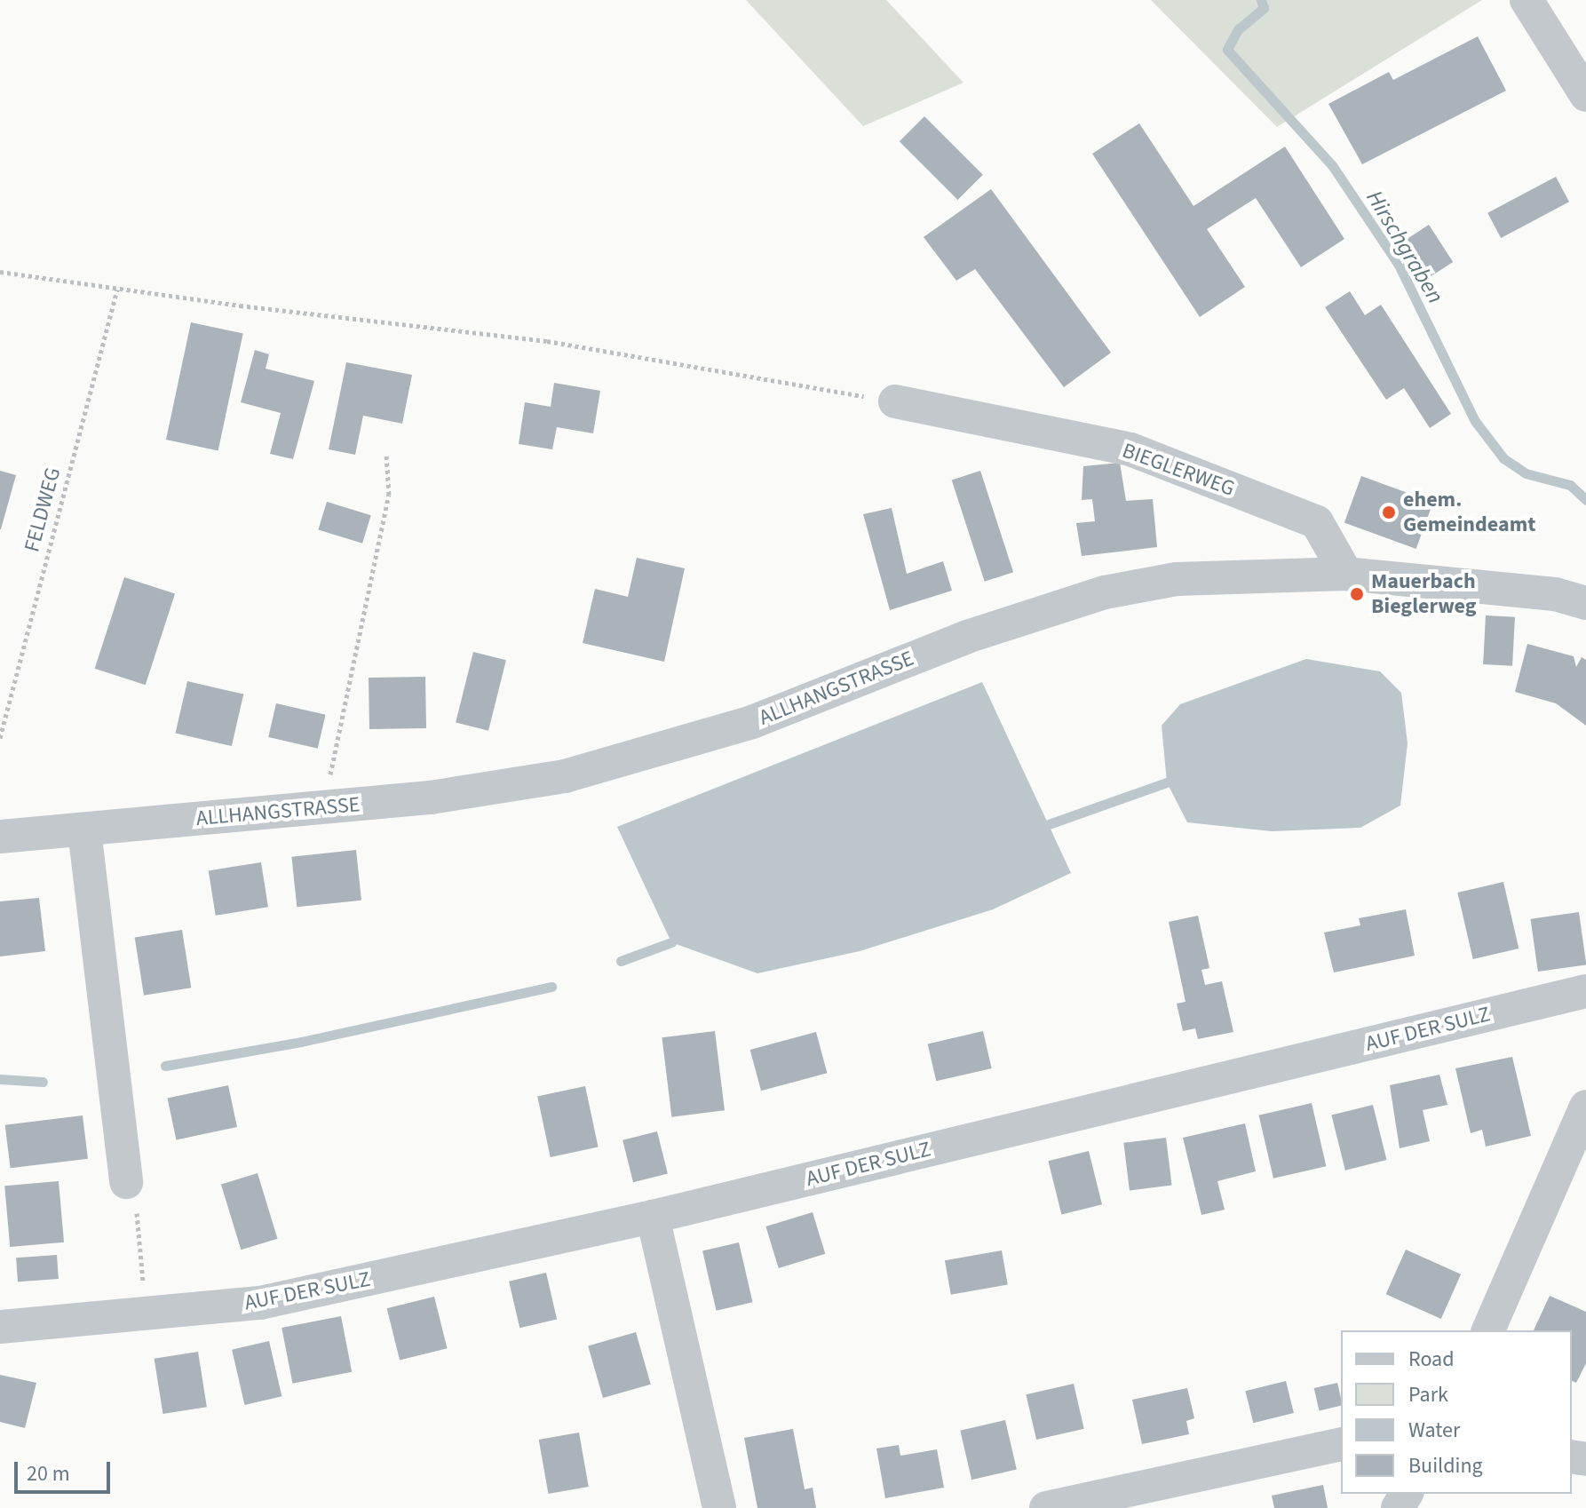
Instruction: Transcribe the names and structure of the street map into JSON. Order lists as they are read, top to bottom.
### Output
{
  "streets": {
    "street": ["BIEGLERWEG", "ALLHANGSTRASSE", "AUF DER SULZ"],
    "path": ["FELDWEG"]
  },
  "crossings": [
    ["BIEGLERWEG", "ALLHANGSTRASSE"]
  ],
  "water": ["Hirschgraben"],
  "places": ["ehem. Gemeindeamt", "Mauerbach Bieglerweg"],
  "legend": [
    "Road",
    "Park",
    "Water",
    "Building"
  ],
  "scale_bar": "20 m"
}
